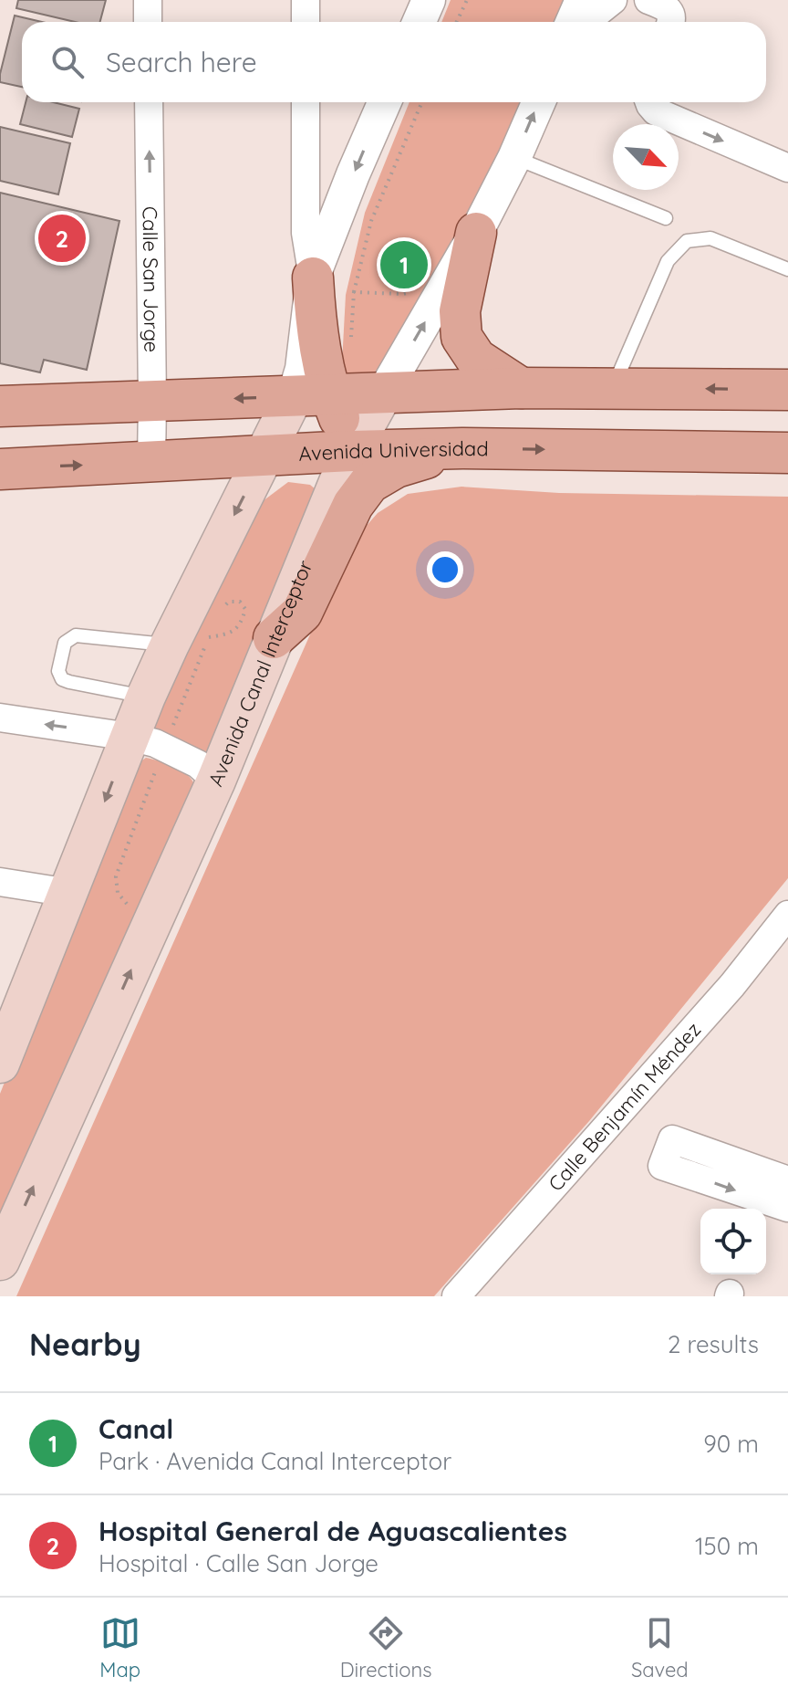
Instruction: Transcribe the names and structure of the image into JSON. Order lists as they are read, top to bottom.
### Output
{
  "streets": {
    "main road": ["Avenida Universidad", "Avenida Canal Interceptor"],
    "street": ["Calle San Jorge", "Calle Benjamín Méndez"]
  },
  "crossings": [
    ["Calle San Jorge", "Avenida Universidad"],
    ["Avenida Universidad", "Avenida Canal Interceptor"]
  ],
  "one_way": ["Avenida Canal Interceptor"],
  "north": "bottom right",
  "page": {
    "search": "Search here",
    "pins": ["2", "1"],
    "heading": ["Nearby", "2 results"],
    "list": [
      {
        "mark": "1",
        "name": "Canal",
        "note": "Park · Avenida Canal Interceptor",
        "value": "90 m"
      },
      {
        "mark": "2",
        "name": "Hospital General de Aguascalientes",
        "note": "Hospital · Calle San Jorge",
        "value": "150 m"
      }
    ],
    "nav": ["Map", "Directions", "Saved"]
  }
}
